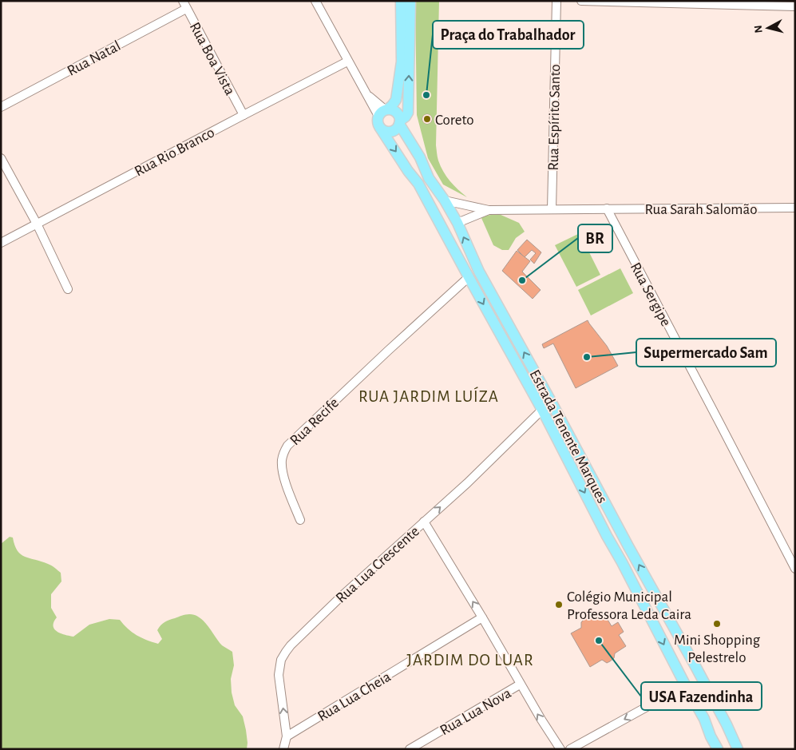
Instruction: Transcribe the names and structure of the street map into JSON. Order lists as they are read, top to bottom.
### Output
{
  "streets": {
    "main road": ["Estrada Tenente Marques"],
    "street": [
      "Rua Natal",
      "Rua Boa Vista",
      "Rua Espírito Santo",
      "Rua Rio Branco",
      "Rua Sarah Salomão",
      "Rua Sergipe",
      "Rua Recife",
      "Rua Lua Crescente",
      "Rua Lua Cheia",
      "Rua Lua Nova"
    ]
  },
  "crossings": [
    ["Rua Natal", "Rua Boa Vista"],
    ["Rua Boa Vista", "Rua Rio Branco"],
    ["Rua Sarah Salomão", "Rua Sergipe"],
    ["Rua Recife", "Estrada Tenente Marques"],
    ["Estrada Tenente Marques", "Rua Lua Crescente"],
    ["Rua Lua Crescente", "Rua Lua Cheia"]
  ],
  "one_way": ["Rua Lua Crescente"],
  "districts": ["RUA JARDIM LUÍZA", "JARDIM DO LUAR"],
  "places": [
    "Praça do Trabalhador",
    "Coreto",
    "BR",
    "Supermercado Sam",
    "Colégio Municipal Professora Leda Caira",
    "Mini Shopping Pelestrelo",
    "USA Fazendinha"
  ],
  "north": "left"
}
